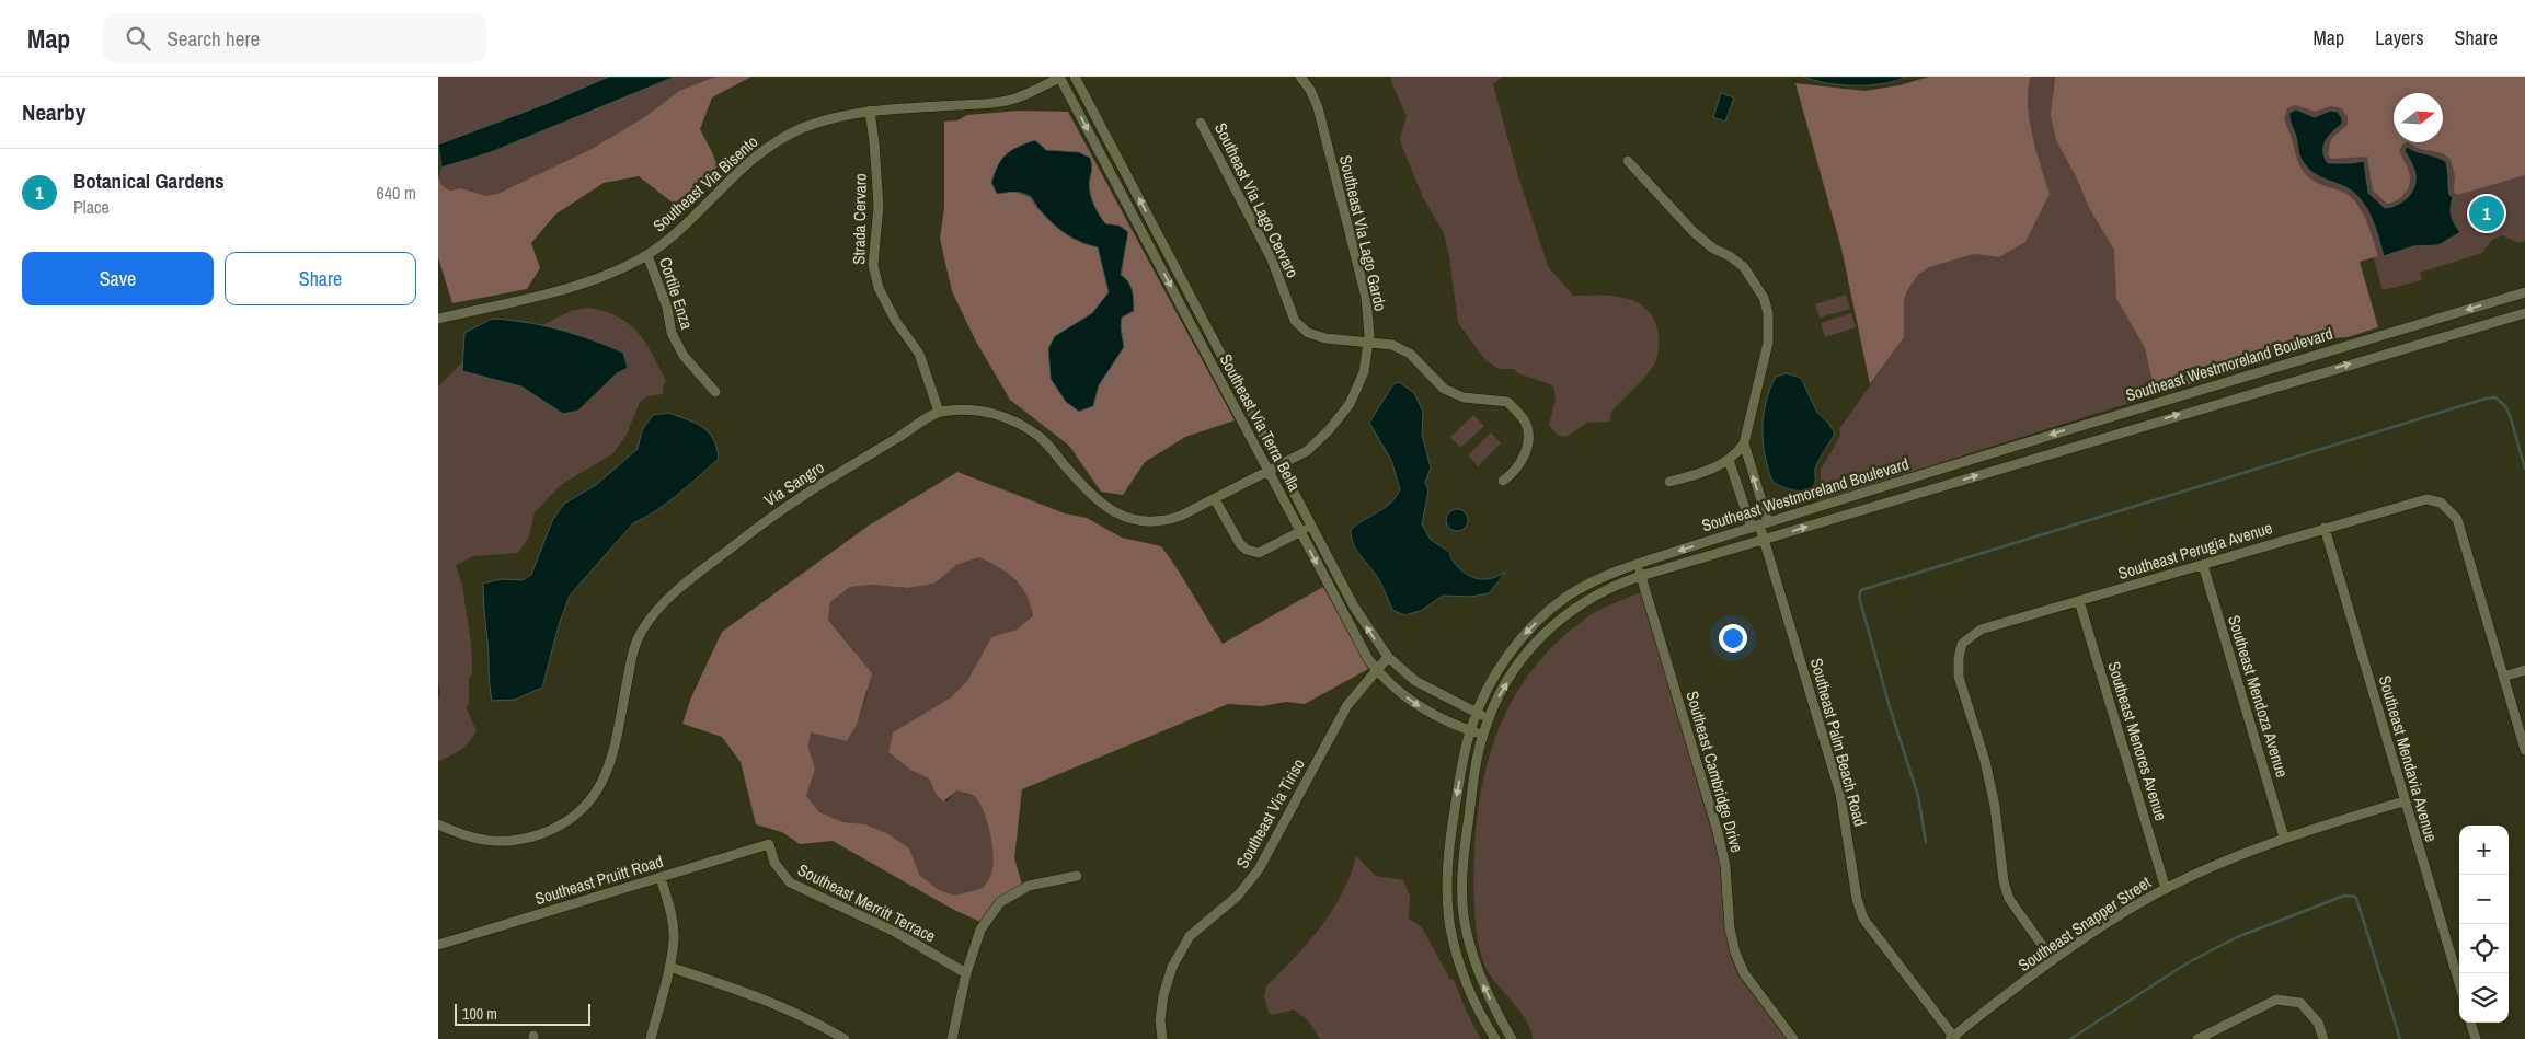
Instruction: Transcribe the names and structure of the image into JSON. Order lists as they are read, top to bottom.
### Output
{
  "streets": {
    "street": [
      "Southeast Via Bisento",
      "Southeast Via Lago Cervaro",
      "Strada Cervaro",
      "Southeast Via Lago Gardo",
      "Cortile Enza",
      "Southeast Westmoreland Boulevard",
      "Southeast Via Terra Bella",
      "Via Sangro",
      "Southeast Perugia Avenue",
      "Southeast Mendoza Avenue",
      "Southeast Menores Avenue",
      "Southeast Palm Beach Road",
      "Southeast Mendavia Avenue",
      "Southeast Cambridge Drive",
      "Southeast Via Tiriso",
      "Southeast Pruitt Road",
      "Southeast Merritt Terrace",
      "Southeast Snapper Street"
    ]
  },
  "crossings": [
    ["Southeast Via Bisento", "Strada Cervaro"],
    ["Southeast Via Bisento", "Cortile Enza"],
    ["Southeast Via Bisento", "Southeast Via Terra Bella"],
    ["Southeast Via Lago Cervaro", "Southeast Via Lago Gardo"],
    ["Strada Cervaro", "Via Sangro"],
    ["Southeast Via Lago Gardo", "Southeast Via Terra Bella"],
    ["Southeast Via Lago Gardo", "Via Sangro"],
    ["Southeast Westmoreland Boulevard", "Southeast Via Terra Bella"],
    ["Southeast Westmoreland Boulevard", "Southeast Palm Beach Road"],
    ["Southeast Westmoreland Boulevard", "Southeast Cambridge Drive"],
    ["Southeast Via Terra Bella", "Via Sangro"],
    ["Southeast Via Terra Bella", "Southeast Via Tiriso"],
    ["Southeast Perugia Avenue", "Southeast Mendoza Avenue"],
    ["Southeast Perugia Avenue", "Southeast Menores Avenue"],
    ["Southeast Perugia Avenue", "Southeast Mendavia Avenue"],
    ["Southeast Perugia Avenue", "Southeast Snapper Street"],
    ["Southeast Mendoza Avenue", "Southeast Snapper Street"],
    ["Southeast Menores Avenue", "Southeast Snapper Street"],
    ["Southeast Palm Beach Road", "Southeast Snapper Street"],
    ["Southeast Mendavia Avenue", "Southeast Snapper Street"],
    ["Southeast Pruitt Road", "Southeast Merritt Terrace"]
  ],
  "scale_bar": "100 m",
  "north": "right",
  "page": {
    "header": "Map",
    "search": "Search here",
    "nav": ["Map", "Layers", "Share"],
    "heading": "Nearby",
    "list": [
      {
        "mark": "1",
        "name": "Botanical Gardens",
        "note": "Place",
        "value": "640 m"
      }
    ],
    "pins": "1",
    "buttons": ["Save", "Share"],
    "map_buttons": ["+", "−"],
    "scale": "100 m"
  }
}
